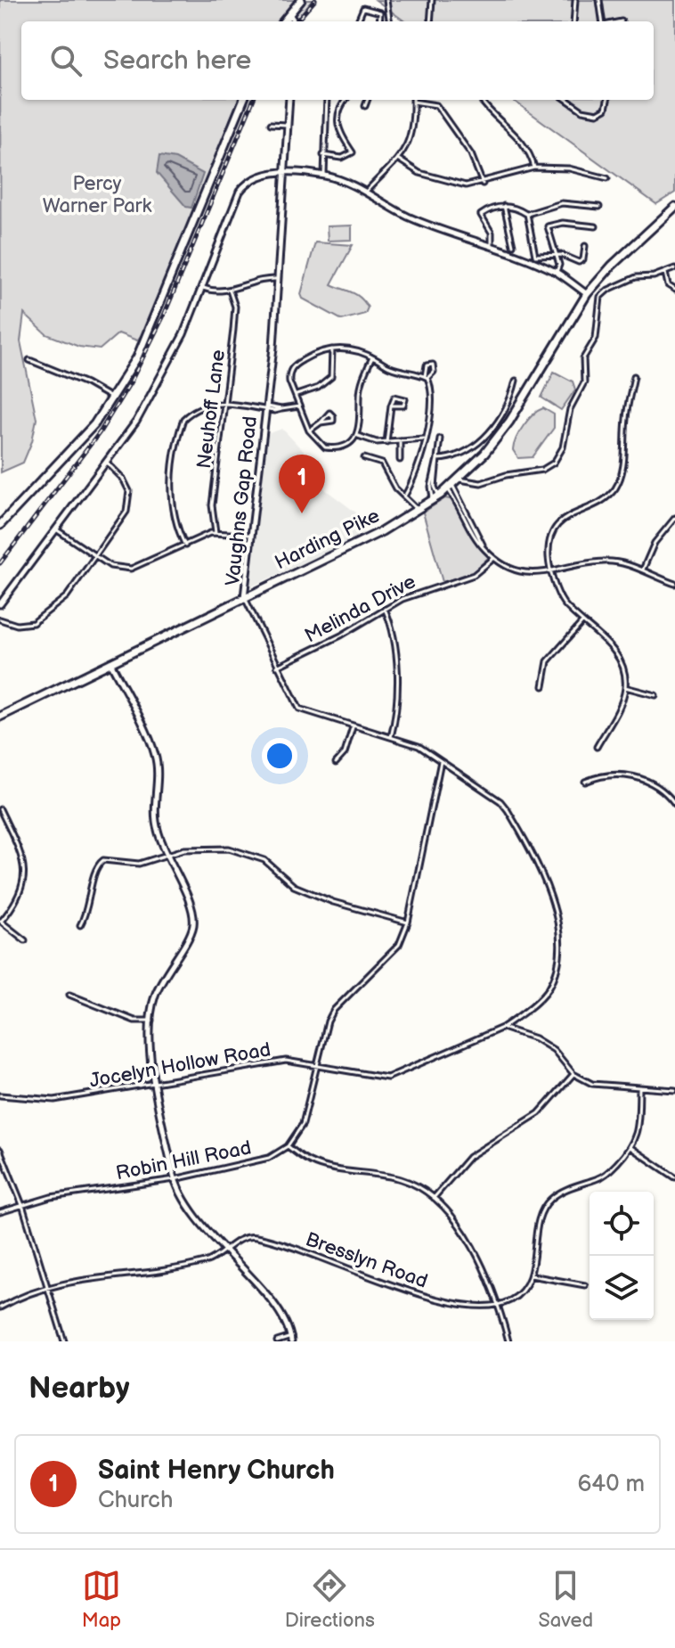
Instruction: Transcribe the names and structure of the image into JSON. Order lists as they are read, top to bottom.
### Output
{
  "streets": {
    "main road": ["Harding Pike"],
    "street": [
      "Neuhoff Lane",
      "Vaughns Gap Road",
      "Melinda Drive",
      "Jocelyn Hollow Road",
      "Robin Hill Road",
      "Bresslyn Road"
    ]
  },
  "crossings": [
    ["Vaughns Gap Road", "Harding Pike"],
    ["Vaughns Gap Road", "Melinda Drive"],
    ["Vaughns Gap Road", "Jocelyn Hollow Road"]
  ],
  "parks": ["Percy Warner Park"],
  "page": {
    "search": "Search here",
    "pins": "1",
    "heading": "Nearby",
    "list": [
      {
        "mark": "1",
        "name": "Saint Henry Church",
        "note": "Church",
        "value": "640 m"
      }
    ],
    "nav": ["Map", "Directions", "Saved"]
  }
}
